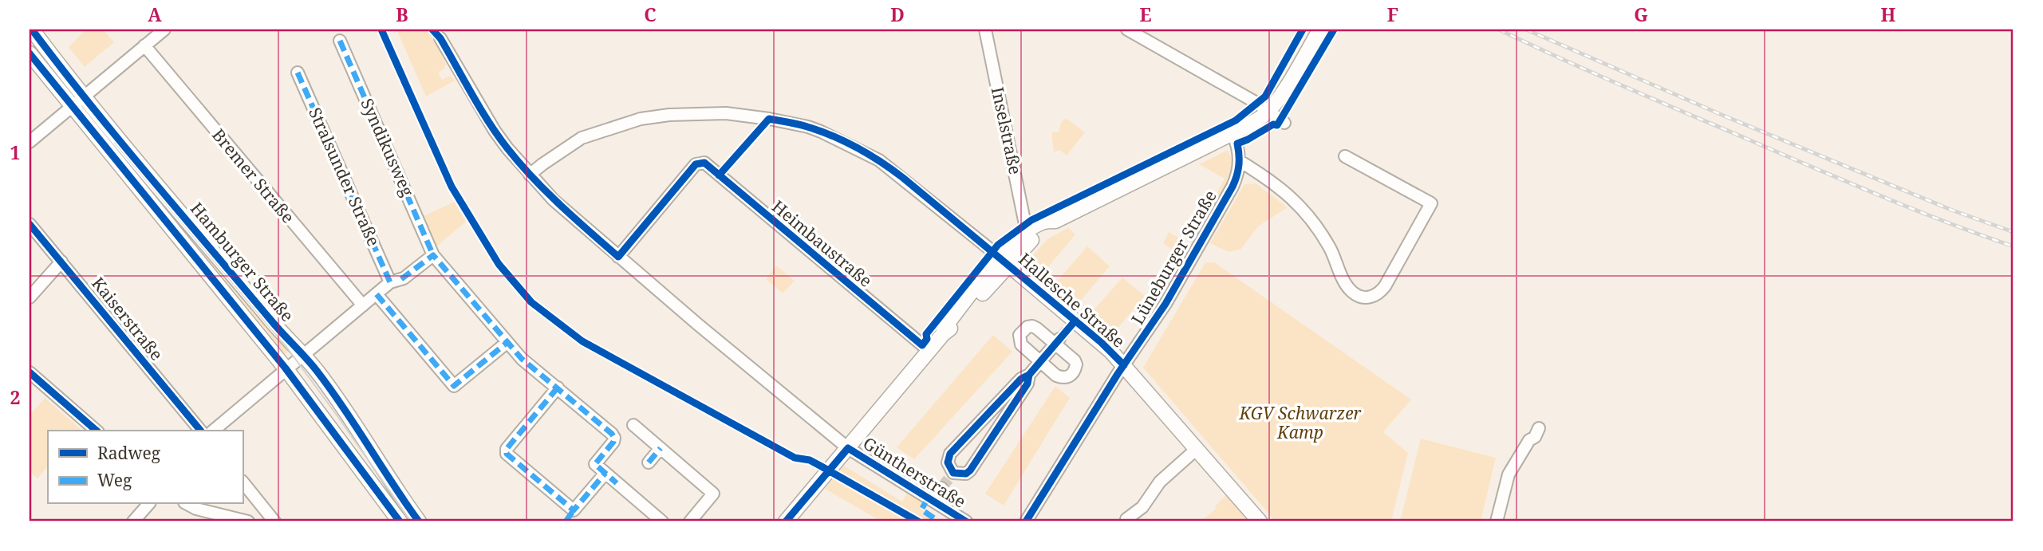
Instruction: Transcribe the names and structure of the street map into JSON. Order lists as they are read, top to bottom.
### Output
{
  "streets": {
    "main road": ["Hamburger Straße", "Hallesche Straße"],
    "street": [
      "Inselstraße",
      "Syndikusweg",
      "Bremer Straße",
      "Stralsunder Straße",
      "Heimbaustraße",
      "Lüneburger Straße",
      "Kaiserstraße",
      "Güntherstraße"
    ]
  },
  "crossings": [
    ["Heimbaustraße", "Güntherstraße"],
    ["Lüneburger Straße", "Hallesche Straße"]
  ],
  "parks": ["KGV Schwarzer Kamp"],
  "legend": ["Radweg", "Weg"],
  "grid": {
    "columns": [
      "A",
      "B",
      "C",
      "D",
      "E",
      "F",
      "G",
      "H"
    ],
    "rows": ["1", "2"]
  }
}
